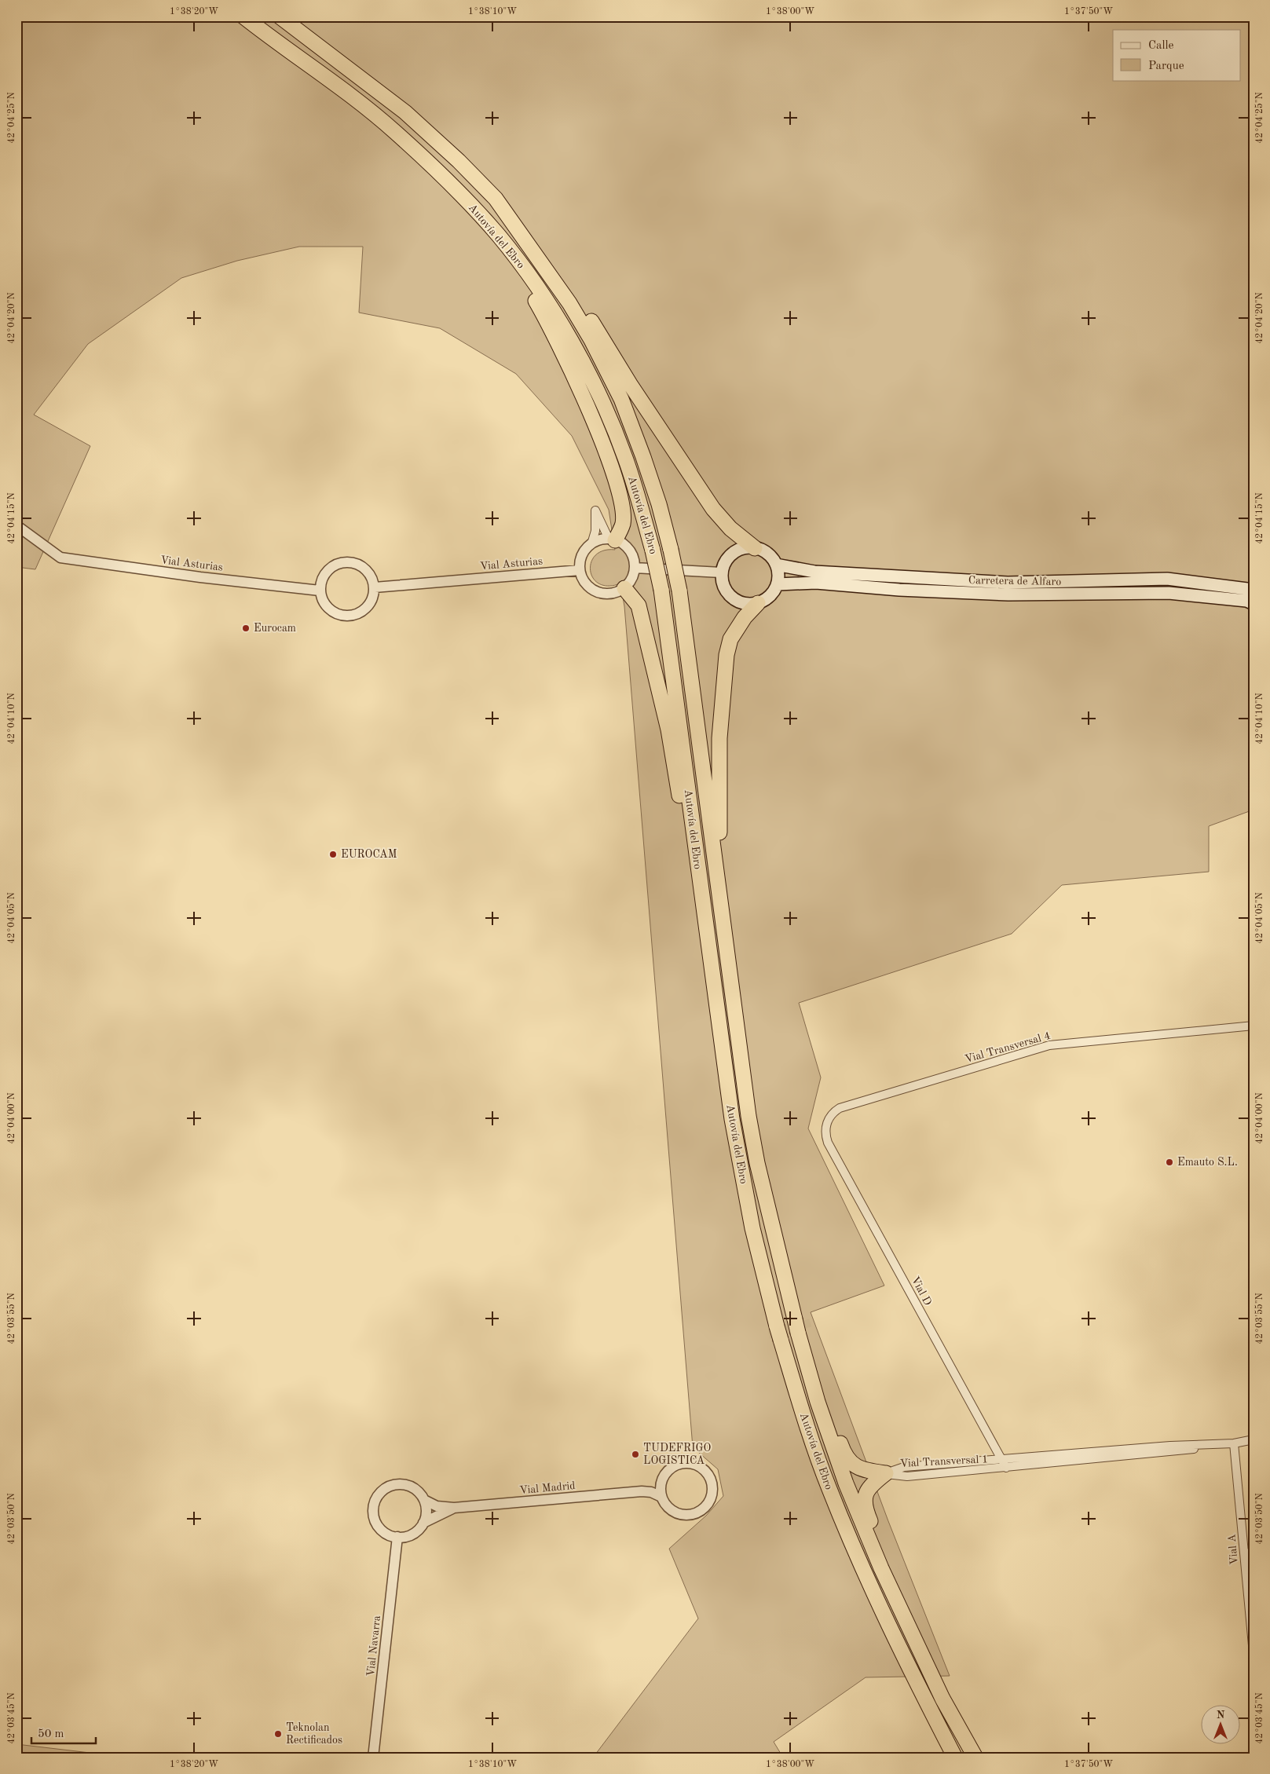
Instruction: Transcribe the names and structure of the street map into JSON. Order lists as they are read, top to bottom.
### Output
{
  "streets": {
    "highway": ["Autovía del Ebro"],
    "main road": ["Carretera de Alfaro"],
    "street": [
      "Vial Asturias",
      "Vial Transversal 4",
      "Vial D",
      "Vial Transversal 1",
      "Vial Madrid",
      "Vial A",
      "Vial Navarra"
    ]
  },
  "crossings": [
    ["Vial Transversal 4", "Vial D"],
    ["Vial D", "Vial Transversal 1"],
    ["Vial Transversal 1", "Vial A"],
    ["Vial Madrid", "Vial Navarra"]
  ],
  "places": [
    "Eurocam",
    "EUROCAM",
    "Emauto S.L.",
    "TUDEFRIGO LOGISTICA",
    "Teknolan Rectificados"
  ],
  "legend": ["Calle", "Parque"],
  "scale_bar": "50 m",
  "north": "top",
  "coordinates": [
    "1°38'20\"W",
    "1°38'10\"W",
    "1°38'00\"W",
    "1°37'50\"W",
    "42°04'25\"N",
    "42°04'20\"N",
    "42°04'15\"N",
    "42°04'10\"N",
    "42°04'05\"N",
    "42°04'00\"N",
    "42°03'55\"N",
    "42°03'50\"N",
    "42°03'45\"N"
  ]
}
